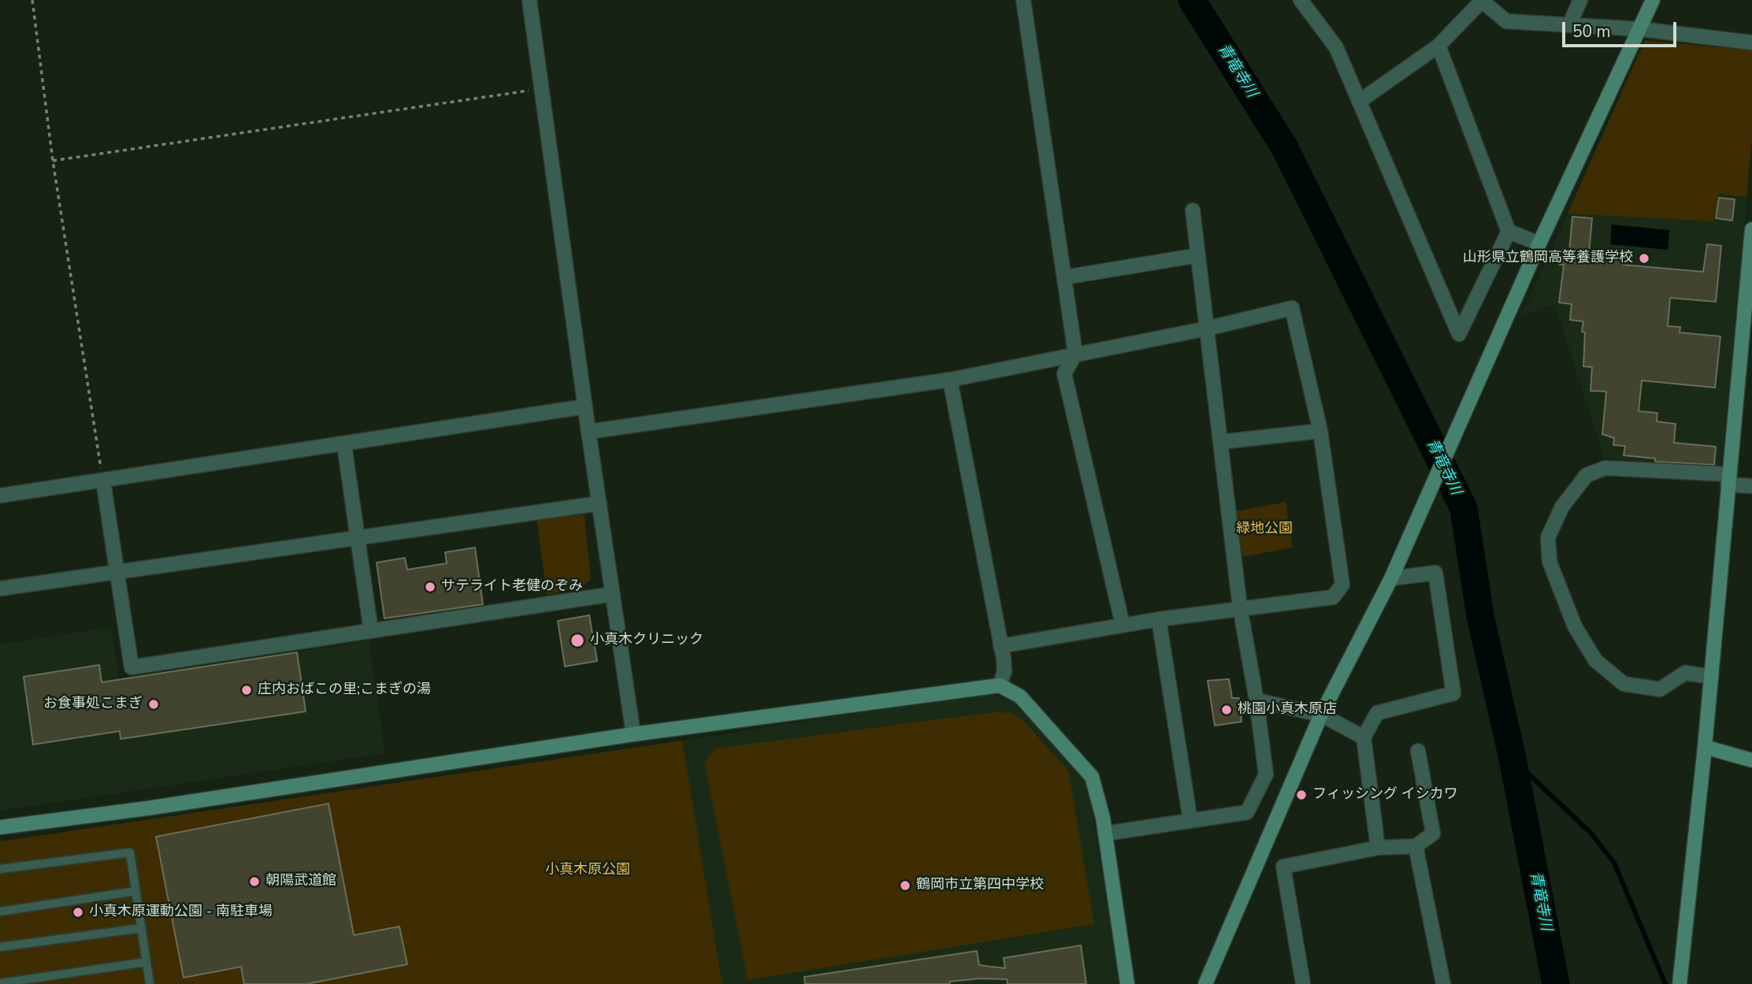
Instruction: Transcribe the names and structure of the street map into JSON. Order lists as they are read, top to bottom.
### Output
{
  "water": ["青竜寺川"],
  "parks": ["緑地公園", "小真木原公園"],
  "places": [
    "山形県立鶴岡高等養護学校",
    "サテライト老健のぞみ",
    "小真木クリニック",
    "庄内おばこの里;こまぎの湯",
    "お食事処こまぎ",
    "桃園小真木原店",
    "フィッシング イシカワ",
    "朝陽武道館",
    "鶴岡市立第四中学校",
    "小真木原運動公園 - 南駐車場"
  ],
  "scale_bar": "50 m"
}
